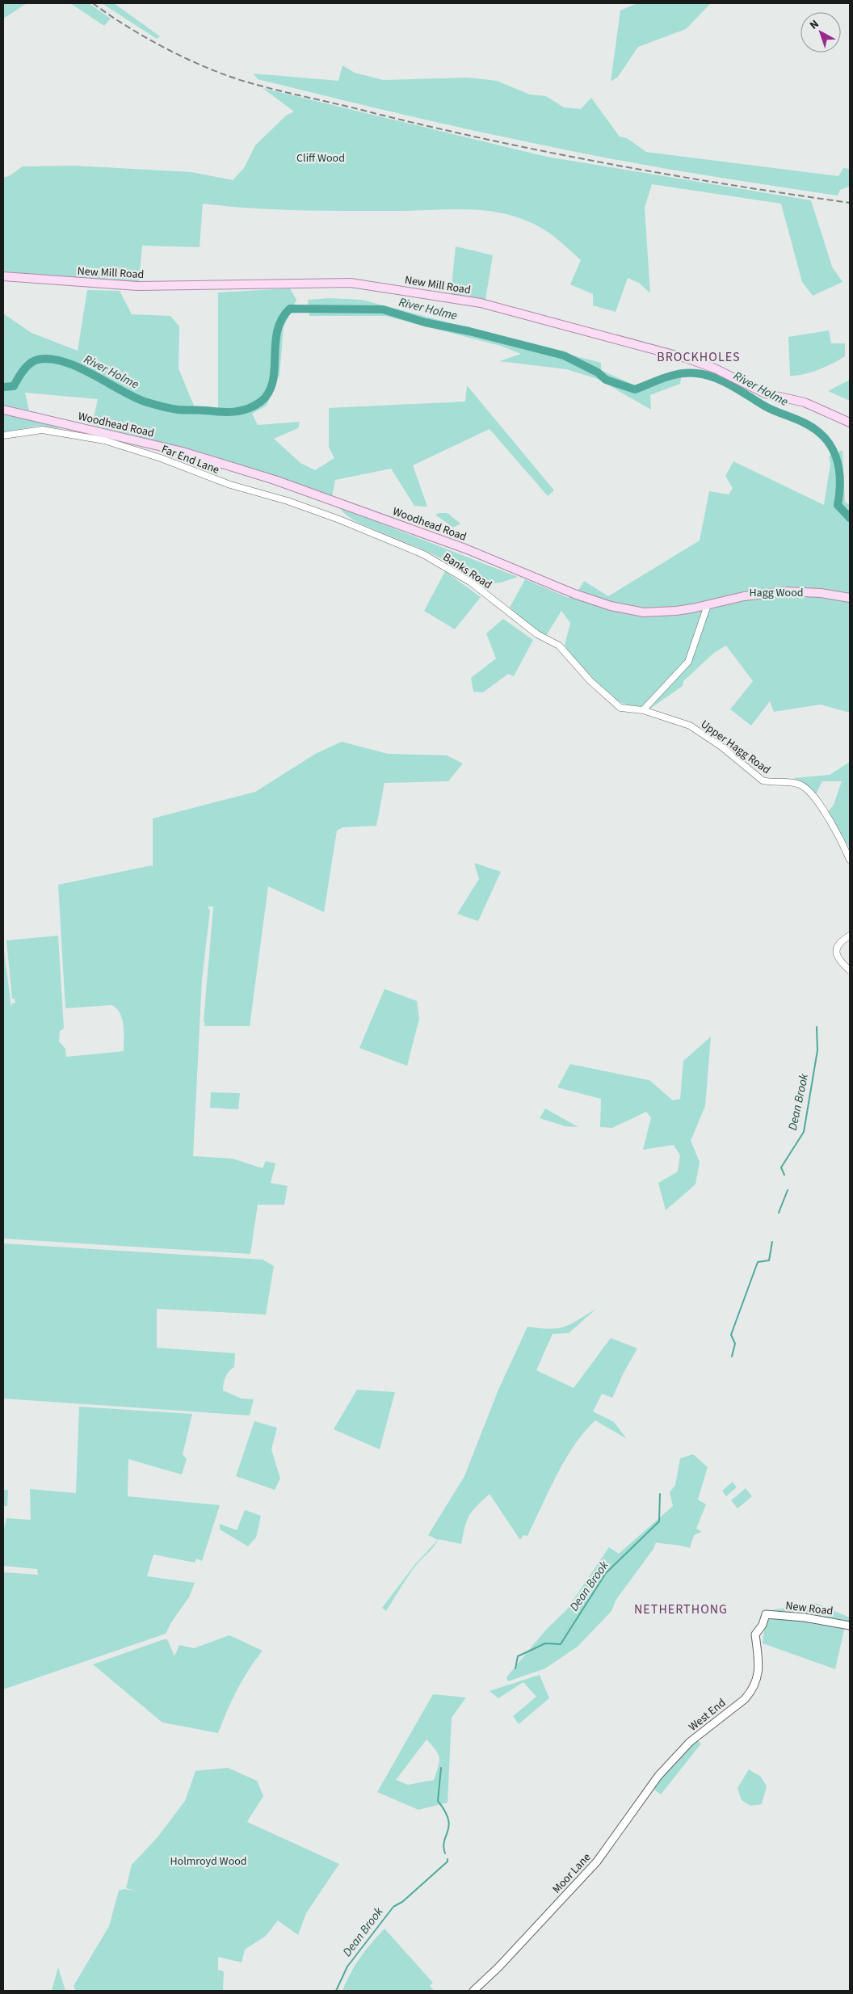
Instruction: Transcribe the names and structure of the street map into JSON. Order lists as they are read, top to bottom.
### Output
{
  "streets": {
    "main road": [
      "New Mill Road",
      "Woodhead Road",
      "New Road",
      "West End",
      "Moor Lane"
    ],
    "street": ["Far End Lane", "Banks Road", "Upper Hagg Road"]
  },
  "crossings": [
    ["Far End Lane", "Banks Road"],
    ["Banks Road", "Upper Hagg Road"],
    ["New Road", "West End"],
    ["West End", "Moor Lane"]
  ],
  "districts": ["BROCKHOLES", "NETHERTHONG"],
  "water": ["River Holme", "Dean Brook"],
  "parks": ["Cliff Wood", "Hagg Wood", "Holmroyd Wood"],
  "north": "top left"
}
